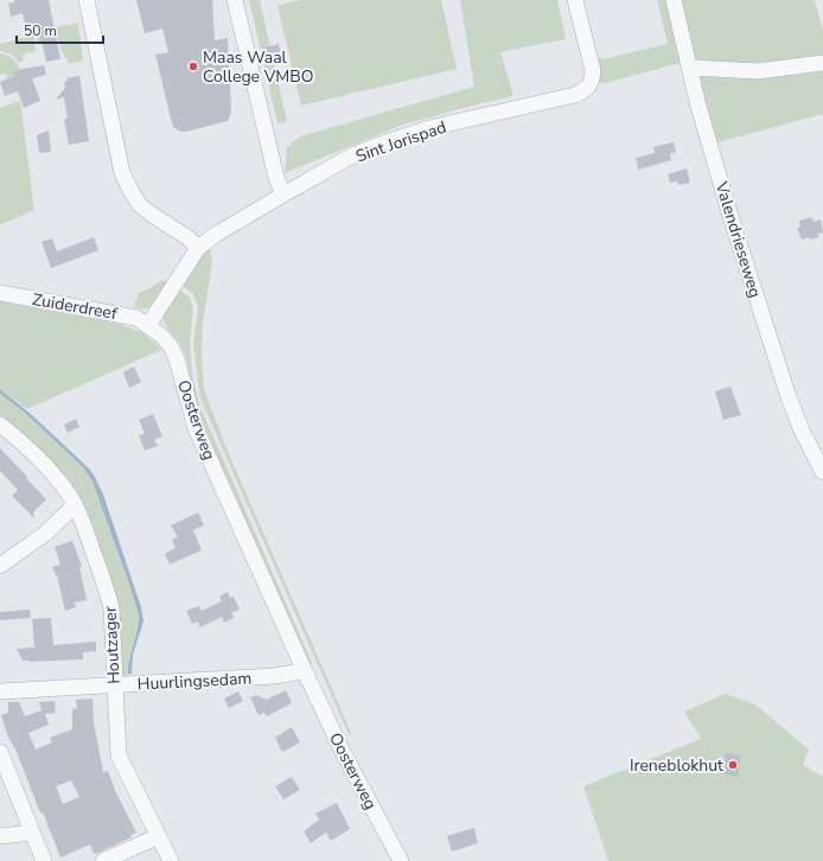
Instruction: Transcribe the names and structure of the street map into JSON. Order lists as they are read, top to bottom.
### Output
{
  "streets": {
    "street": [
      "Sint Jorispad",
      "Valendrieseweg",
      "Zuiderdreef",
      "Oosterweg",
      "Houtzager",
      "Huurlingsedam"
    ]
  },
  "crossings": [
    ["Zuiderdreef", "Oosterweg"],
    ["Oosterweg", "Huurlingsedam"],
    ["Houtzager", "Huurlingsedam"]
  ],
  "places": ["Maas Waal College VMBO", "Ireneblokhut"],
  "scale_bar": "50 m"
}
